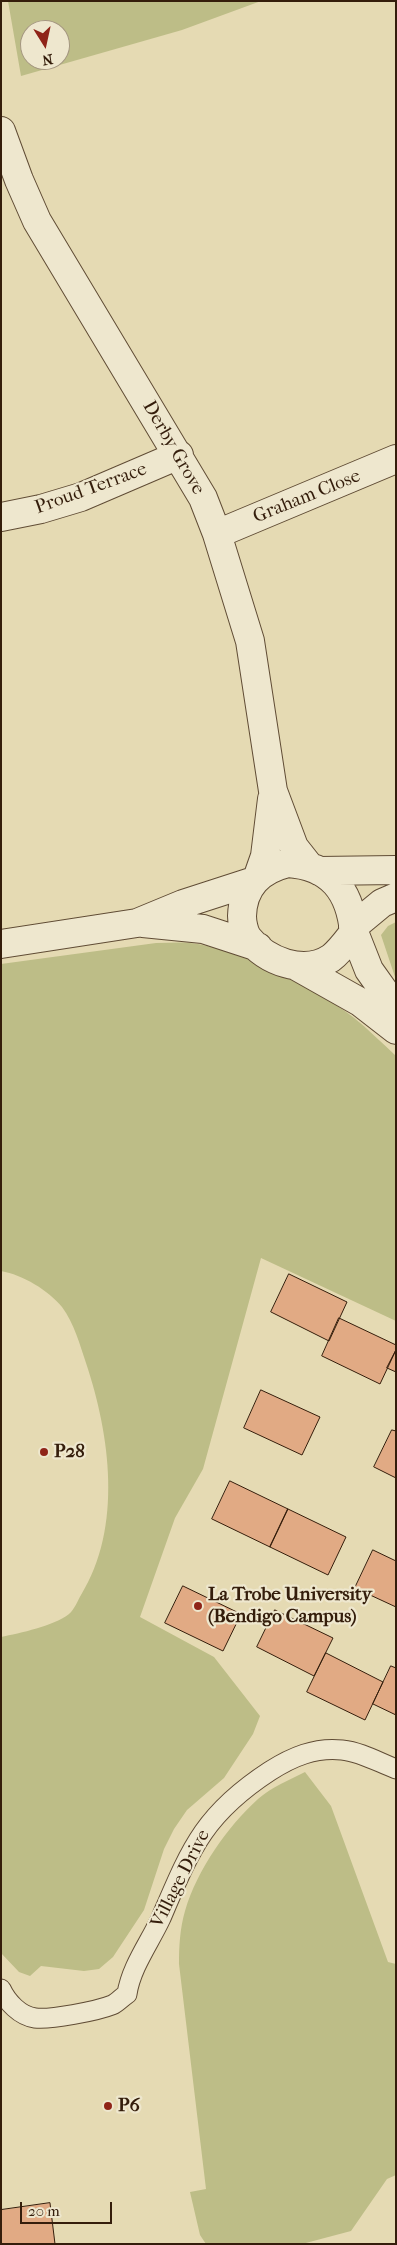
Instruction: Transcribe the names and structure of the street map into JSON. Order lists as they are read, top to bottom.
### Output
{
  "streets": {
    "street": ["Derby Grove", "Proud Terrace", "Graham Close"],
    "lane": ["Village Drive"]
  },
  "crossings": [
    ["Derby Grove", "Proud Terrace"],
    ["Derby Grove", "Graham Close"]
  ],
  "places": ["P28", "La Trobe University (Bendigo Campus)", "P6"],
  "scale_bar": "20 m",
  "north": "bottom"
}
